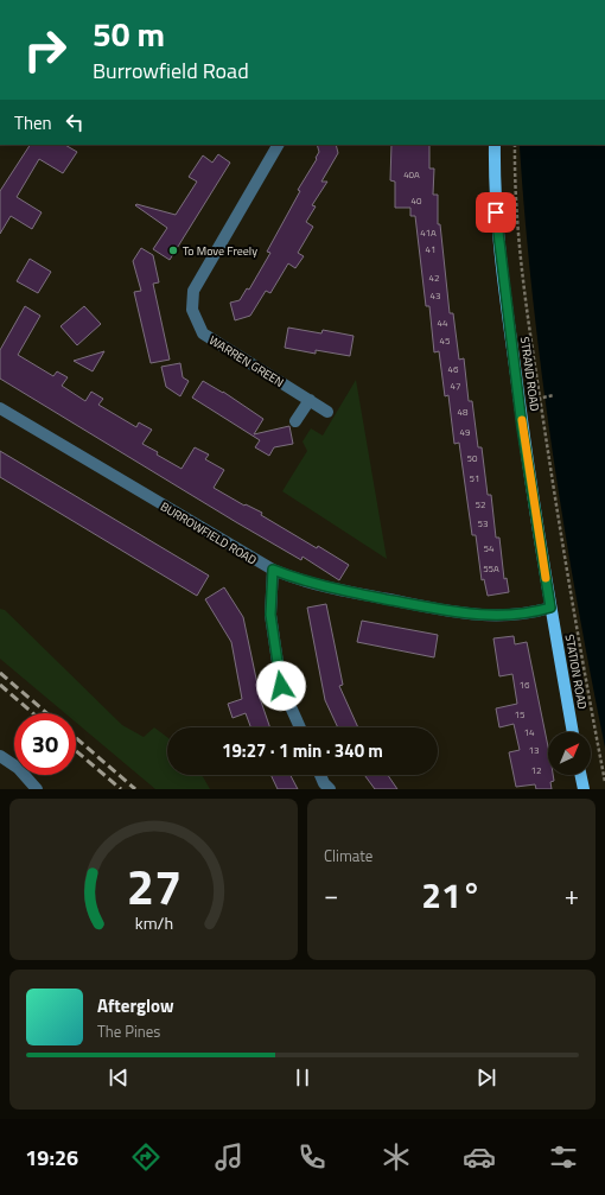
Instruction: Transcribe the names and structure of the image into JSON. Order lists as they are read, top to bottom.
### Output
{
  "streets": {
    "main road": ["STRAND ROAD", "STATION ROAD"],
    "street": ["WARREN GREEN", "BURROWFIELD ROAD"]
  },
  "crossings": [
    ["STRAND ROAD", "BURROWFIELD ROAD"],
    ["STRAND ROAD", "STATION ROAD"],
    ["BURROWFIELD ROAD", "STATION ROAD"]
  ],
  "places": ["To Move Freely"],
  "house_numbers": [
    "40A",
    "40",
    "41A",
    "41",
    "42",
    "43",
    "44",
    "45",
    "46",
    "47",
    "48",
    "49",
    "50",
    "51",
    "52",
    "53",
    "54",
    "55A",
    "16",
    "15",
    "14",
    "13",
    "12"
  ],
  "north": "top right",
  "page": {
    "turn": ["50 m", "Burrowfield Road"],
    "then": "Then",
    "limit": "30",
    "trip": "19:27 · 1 min · 340 m",
    "tile": "Climate",
    "heat": ["−", "21°", "+"],
    "song": ["Afterglow", "The Pines"],
    "tabs": "19:26",
    "gauge": ["27", "km/h"]
  }
}
